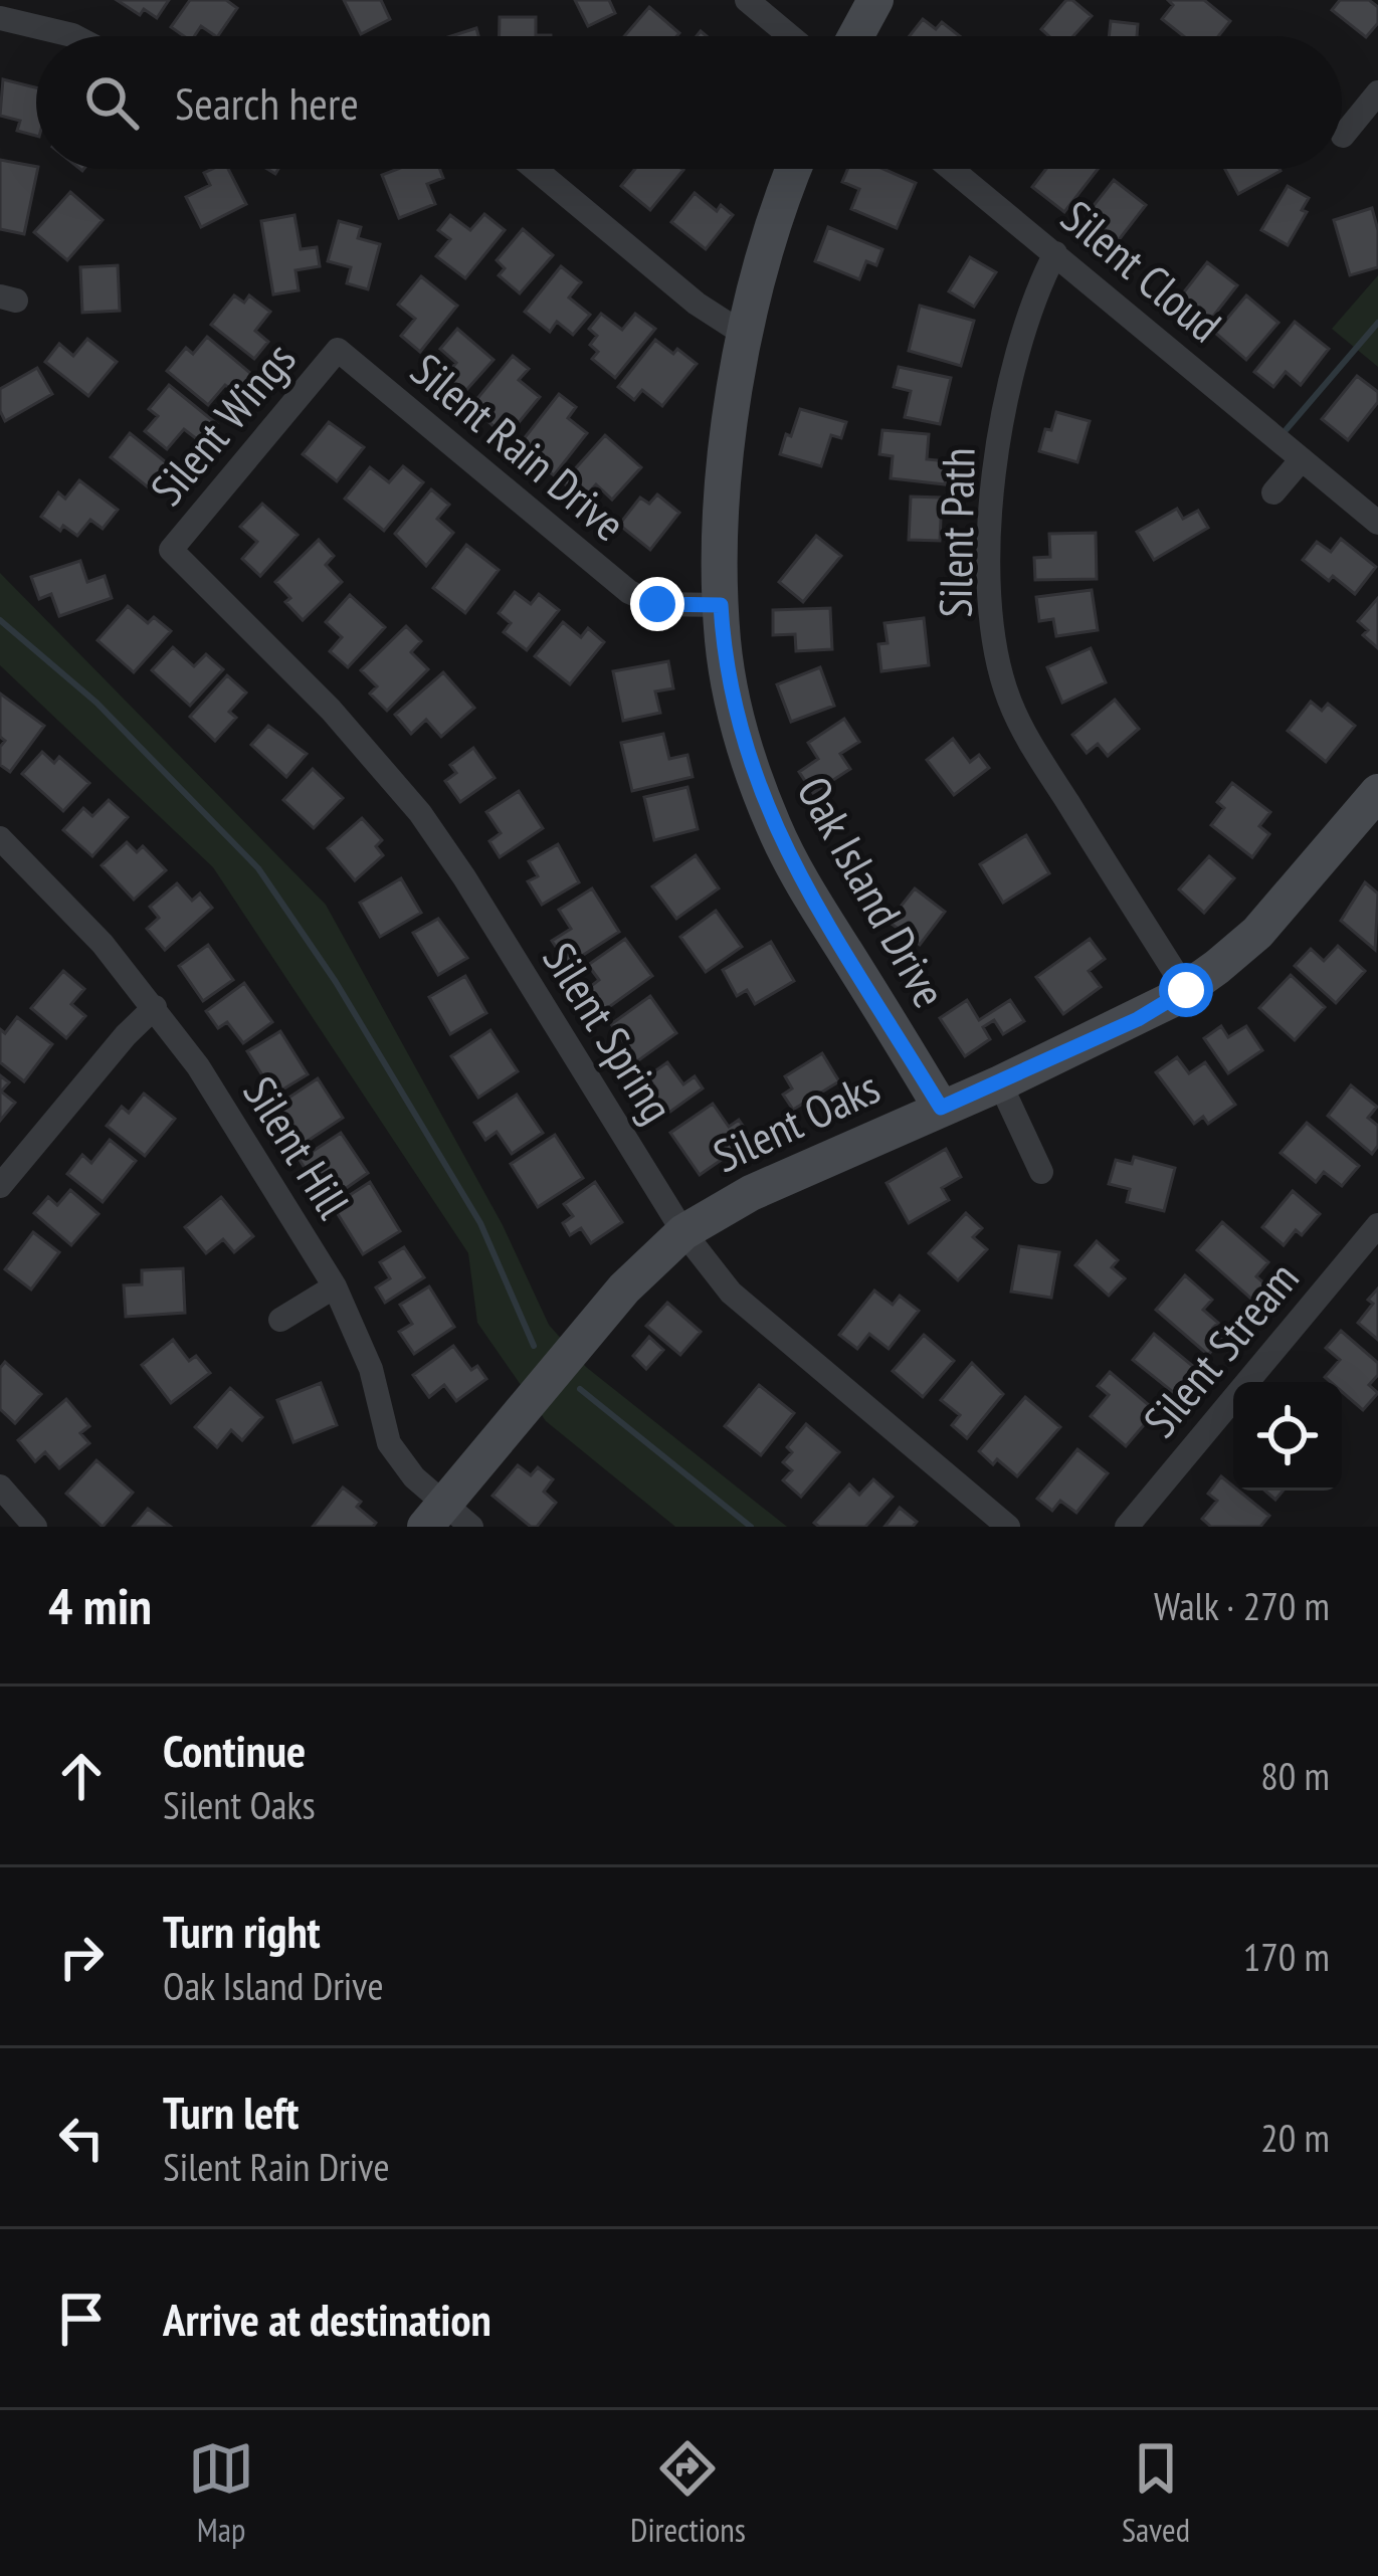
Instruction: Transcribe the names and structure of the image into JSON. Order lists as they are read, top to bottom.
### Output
{
  "streets": {
    "street": [
      "Silent Cloud",
      "Silent Wings",
      "Silent Rain Drive",
      "Silent Path",
      "Oak Island Drive",
      "Silent Spring",
      "Silent Oaks",
      "Silent Hill",
      "Silent Stream"
    ]
  },
  "crossings": [
    ["Silent Cloud", "Silent Path"],
    ["Silent Wings", "Silent Rain Drive"],
    ["Silent Wings", "Silent Spring"],
    ["Silent Rain Drive", "Oak Island Drive"],
    ["Silent Path", "Silent Oaks"],
    ["Oak Island Drive", "Silent Oaks"],
    ["Silent Spring", "Silent Oaks"],
    ["Silent Oaks", "Silent Hill"]
  ],
  "page": {
    "search": "Search here",
    "heading": ["4 min", "Walk · 270 m"],
    "list": [
      ["Continue", "Silent Oaks", "80 m"],
      ["Turn right", "Oak Island Drive", "170 m"],
      ["Turn left", "Silent Rain Drive", "20 m"],
      "Arrive at destination"
    ],
    "nav": ["Map", "Directions", "Saved"]
  }
}
